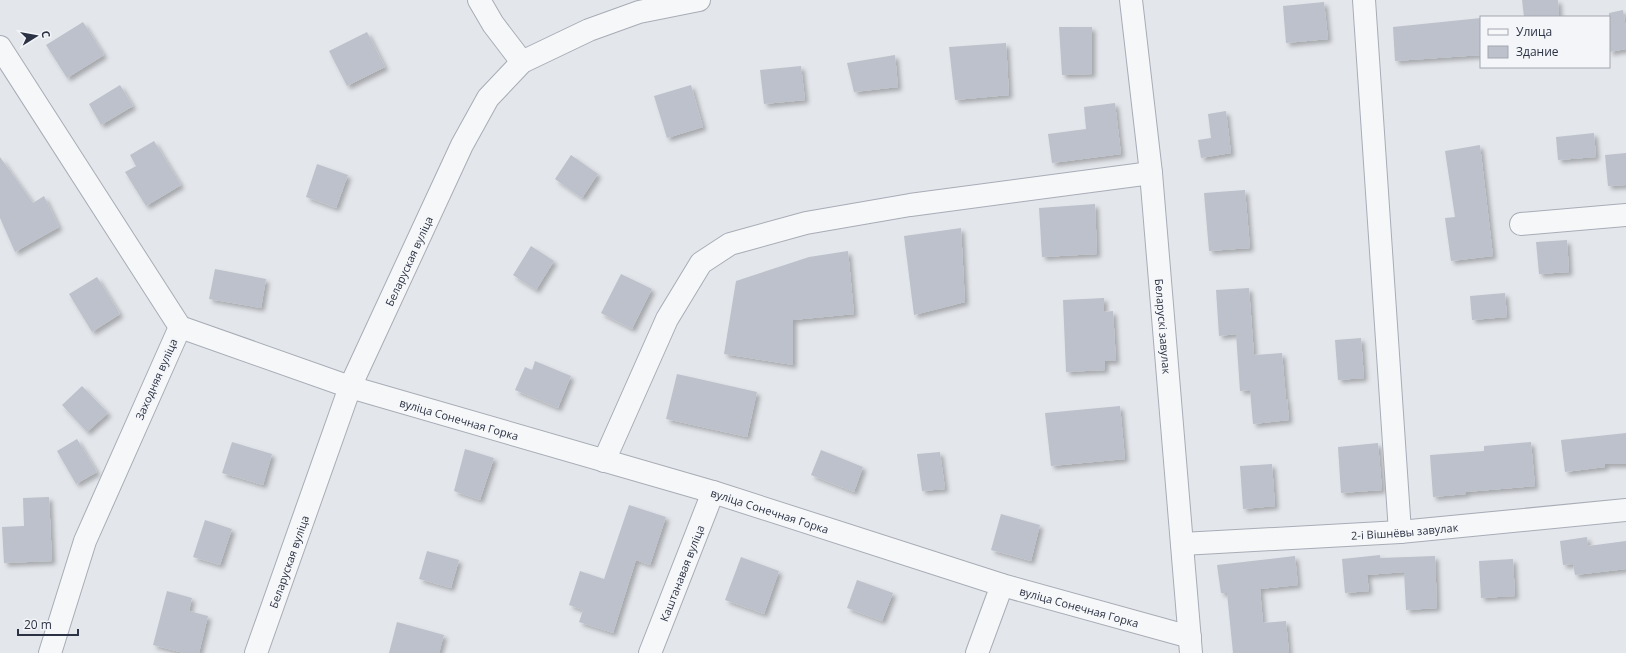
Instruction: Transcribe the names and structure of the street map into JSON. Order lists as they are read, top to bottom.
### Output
{
  "streets": {
    "street": [
      "Беларуская вуліца",
      "Беларускі завулак",
      "Заходняя вуліца",
      "вуліца Сонечная Горка",
      "2-і Вішнёвы завулак",
      "Каштанавая вуліца"
    ]
  },
  "crossings": [
    ["Беларуская вуліца", "вуліца Сонечная Горка"],
    ["Беларускі завулак", "вуліца Сонечная Горка"],
    ["Беларускі завулак", "2-і Вішнёвы завулак"],
    ["Заходняя вуліца", "вуліца Сонечная Горка"],
    ["вуліца Сонечная Горка", "Каштанавая вуліца"]
  ],
  "legend": ["Улица", "Здание"],
  "scale_bar": "20 m",
  "north": "right"
}
